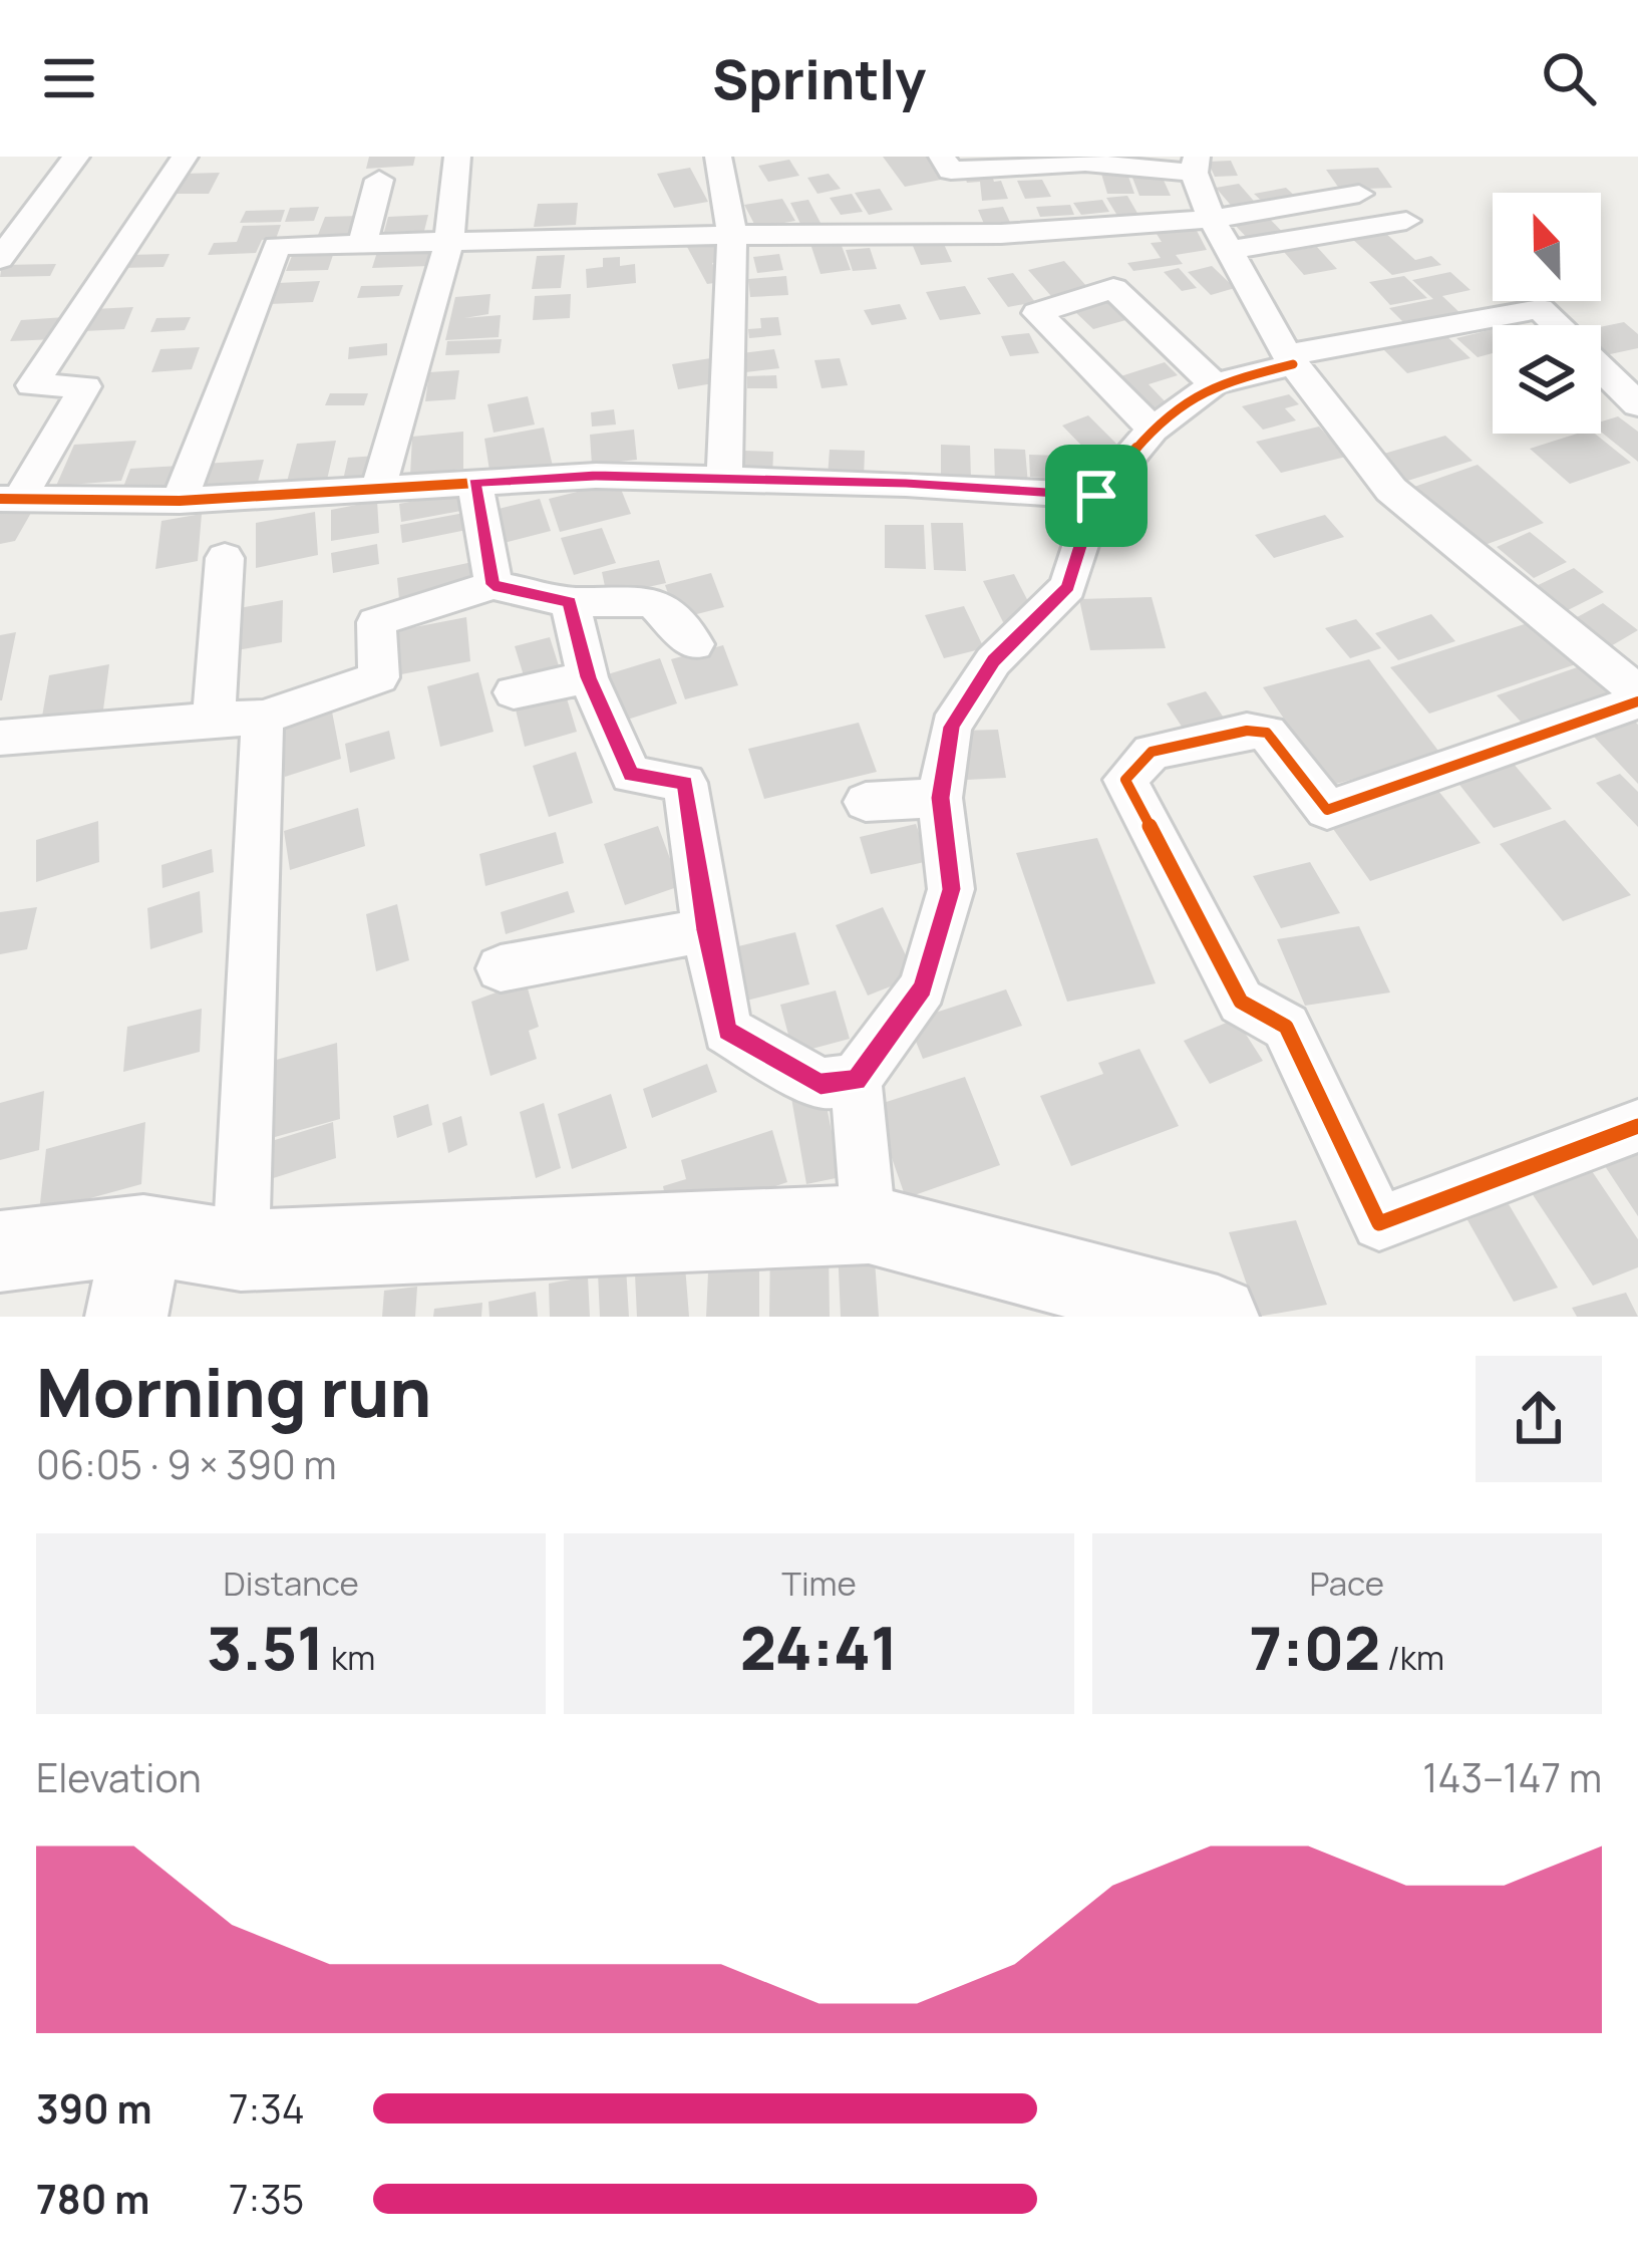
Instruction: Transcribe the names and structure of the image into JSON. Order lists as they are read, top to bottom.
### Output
{
  "north": "top",
  "page": {
    "header": "Sprintly",
    "heading": ["Morning run", "06:05 · 9 × 390 m"],
    "stats": [
      ["Distance", "3.51 km"],
      ["Time", "24:41"],
      ["Pace", "7:02 /km"]
    ],
    "chart": ["Elevation", "143–147 m"],
    "list": [
      {
        "name": "390 m",
        "note": "7:34"
      },
      {
        "name": "780 m",
        "note": "7:35"
      }
    ]
  }
}
